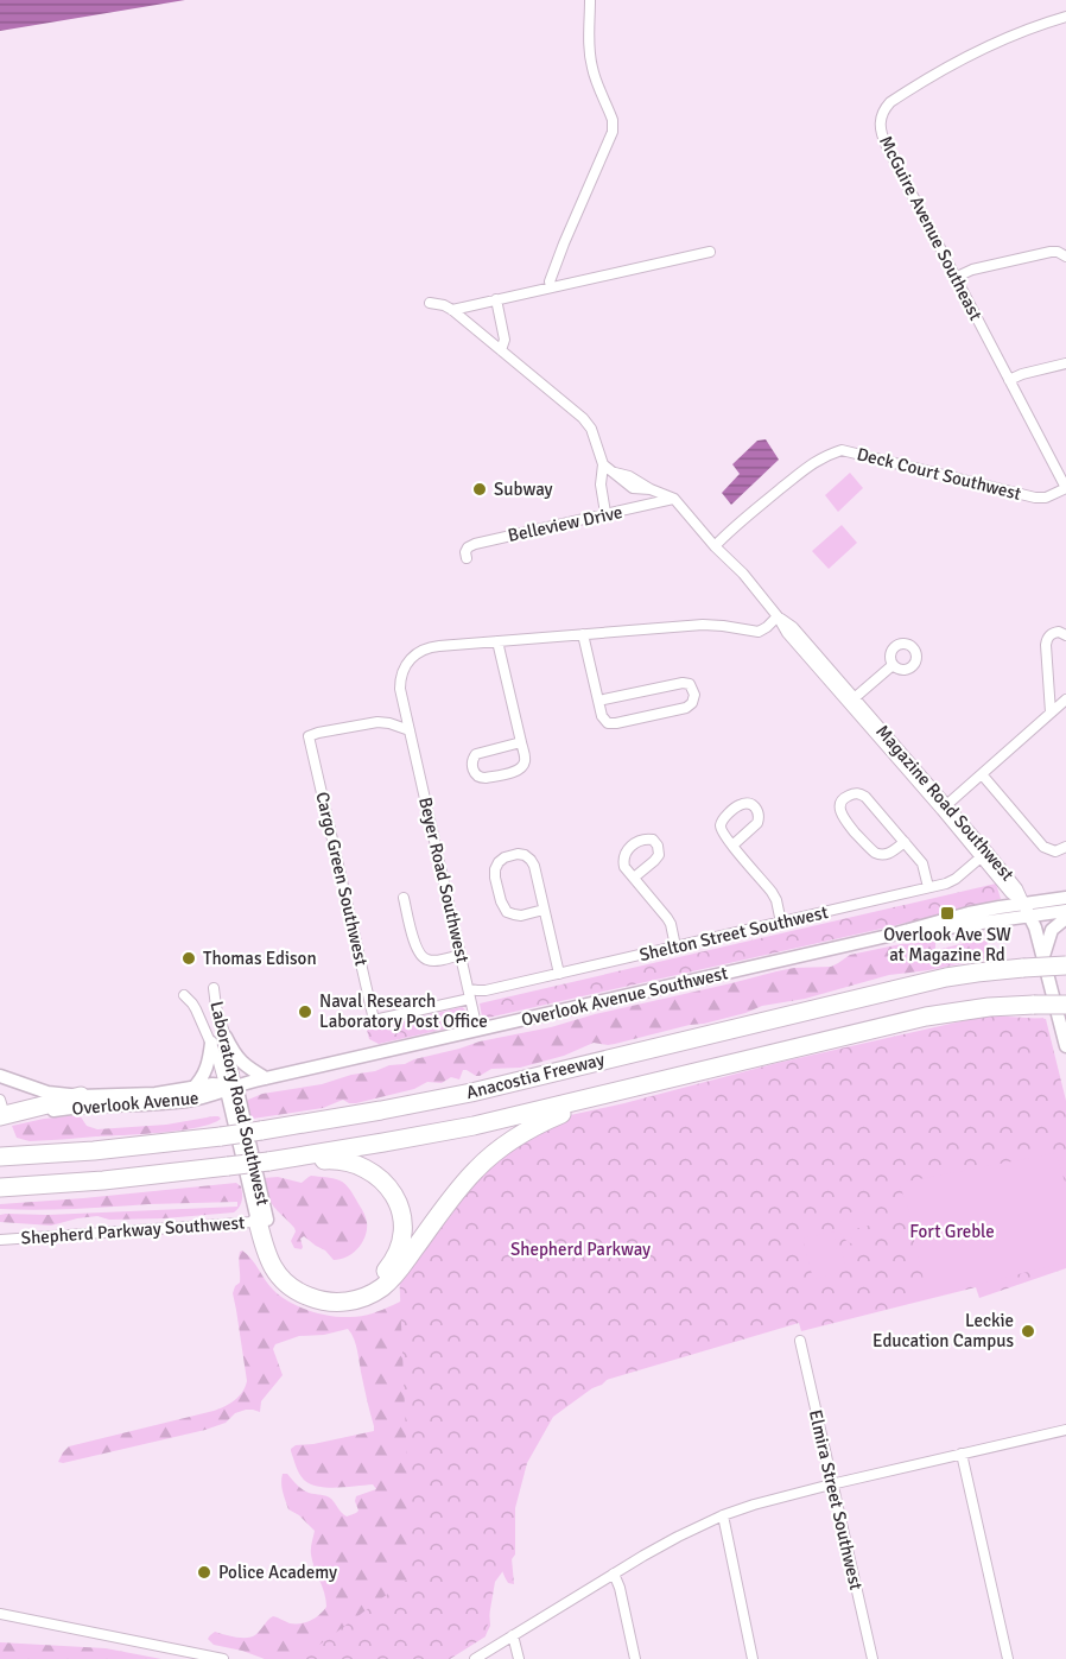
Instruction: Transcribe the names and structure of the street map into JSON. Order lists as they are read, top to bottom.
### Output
{
  "streets": {
    "highway": ["Anacostia Freeway"],
    "street": [
      "McGuire Avenue Southeast",
      "Deck Court Southwest",
      "Belleview Drive",
      "Magazine Road Southwest",
      "Cargo Green Southwest",
      "Beyer Road Southwest",
      "Shelton Street Southwest",
      "Overlook Avenue Southwest",
      "Overlook Avenue",
      "Laboratory Road Southwest",
      "Shepherd Parkway Southwest",
      "Elmira Street Southwest"
    ]
  },
  "crossings": [
    ["McGuire Avenue Southeast", "Deck Court Southwest"],
    ["Deck Court Southwest", "Magazine Road Southwest"],
    ["Belleview Drive", "Magazine Road Southwest"],
    ["Magazine Road Southwest", "Beyer Road Southwest"],
    ["Magazine Road Southwest", "Shelton Street Southwest"],
    ["Magazine Road Southwest", "Overlook Avenue Southwest"],
    ["Cargo Green Southwest", "Beyer Road Southwest"],
    ["Cargo Green Southwest", "Shelton Street Southwest"],
    ["Beyer Road Southwest", "Shelton Street Southwest"],
    ["Beyer Road Southwest", "Overlook Avenue Southwest"],
    ["Overlook Avenue Southwest", "Overlook Avenue"],
    ["Overlook Avenue Southwest", "Laboratory Road Southwest"],
    ["Overlook Avenue", "Laboratory Road Southwest"],
    ["Laboratory Road Southwest", "Shepherd Parkway Southwest"]
  ],
  "parks": ["Fort Greble", "Shepherd Parkway"],
  "places": {
    "other": [
      "Subway",
      "Thomas Edison",
      "Naval Research Laboratory Post Office",
      "Leckie Education Campus",
      "Police Academy"
    ],
    "transit": ["Overlook Ave SW at Magazine Rd"]
  }
}
